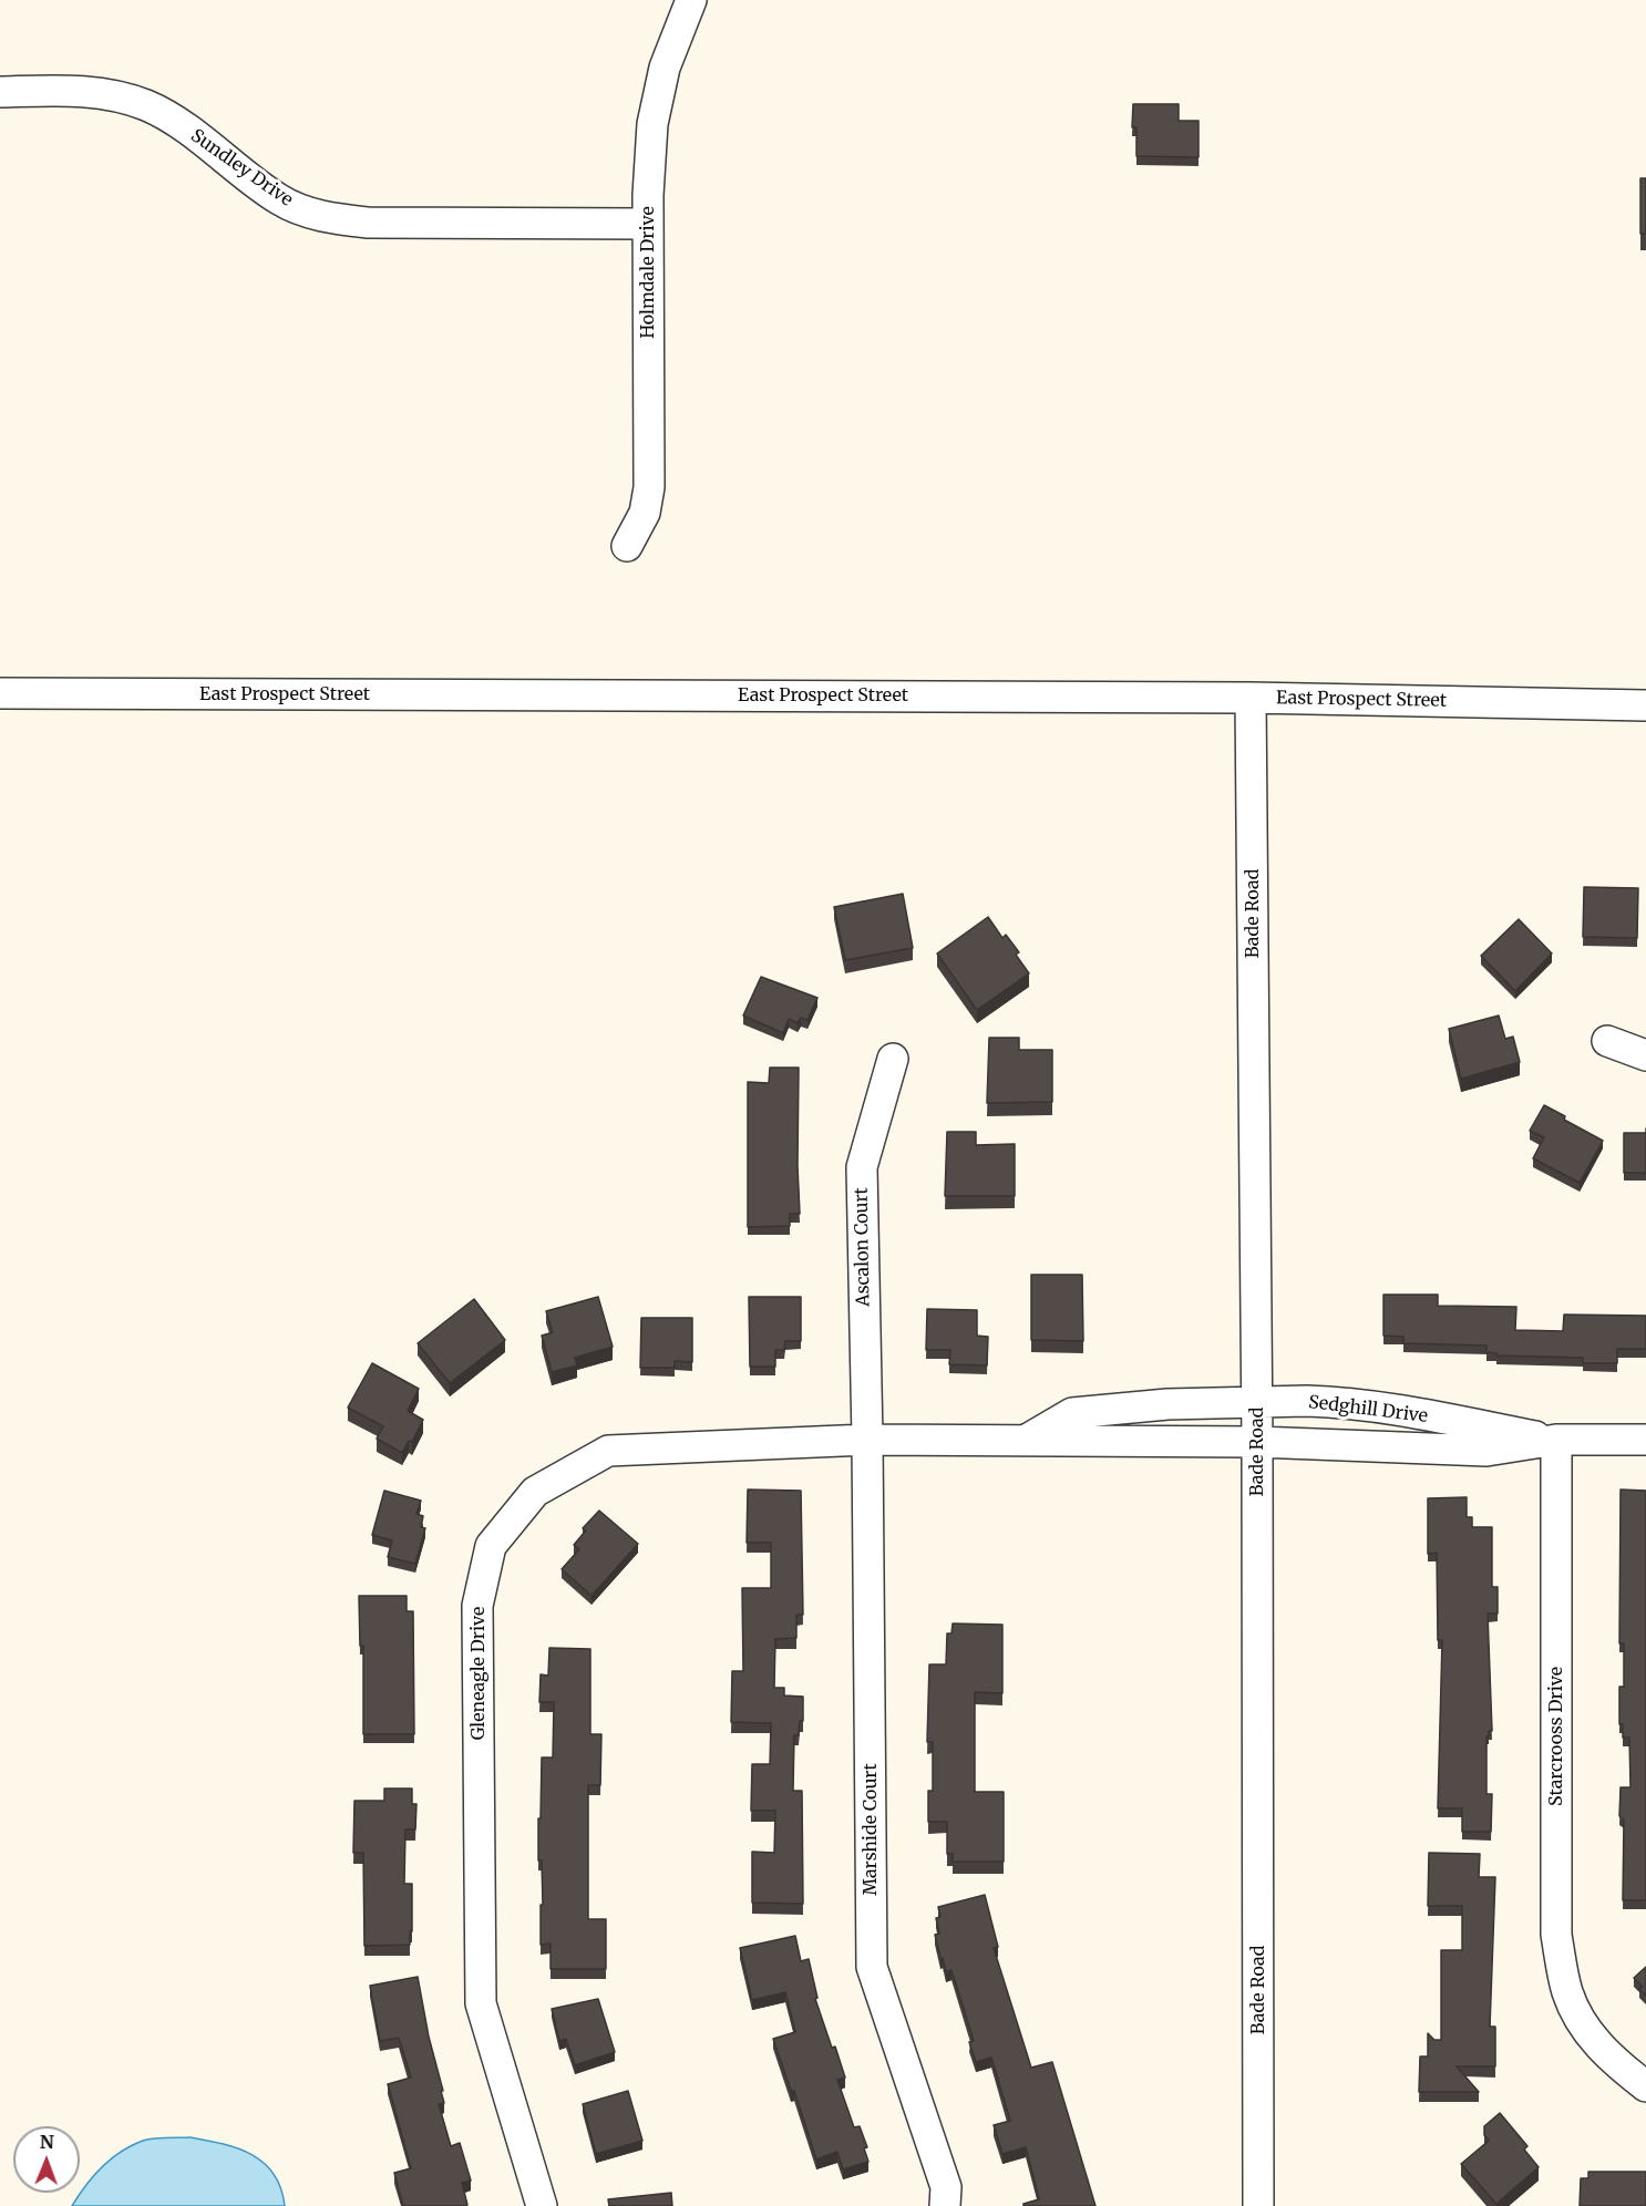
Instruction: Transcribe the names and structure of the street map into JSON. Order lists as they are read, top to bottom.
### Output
{
  "streets": {
    "street": [
      "Sundley Drive",
      "Holmdale Drive",
      "East Prospect Street",
      "Bade Road",
      "Ascalon Court",
      "Sedghill Drive",
      "Gleneagle Drive",
      "Starcrooss Drive",
      "Marshide Court"
    ]
  },
  "crossings": [
    ["Sundley Drive", "Holmdale Drive"],
    ["East Prospect Street", "Bade Road"],
    ["Bade Road", "Sedghill Drive"],
    ["Ascalon Court", "Sedghill Drive"],
    ["Ascalon Court", "Gleneagle Drive"],
    ["Ascalon Court", "Marshide Court"],
    ["Sedghill Drive", "Gleneagle Drive"],
    ["Sedghill Drive", "Starcrooss Drive"],
    ["Sedghill Drive", "Marshide Court"],
    ["Gleneagle Drive", "Marshide Court"]
  ],
  "north": "top"
}
